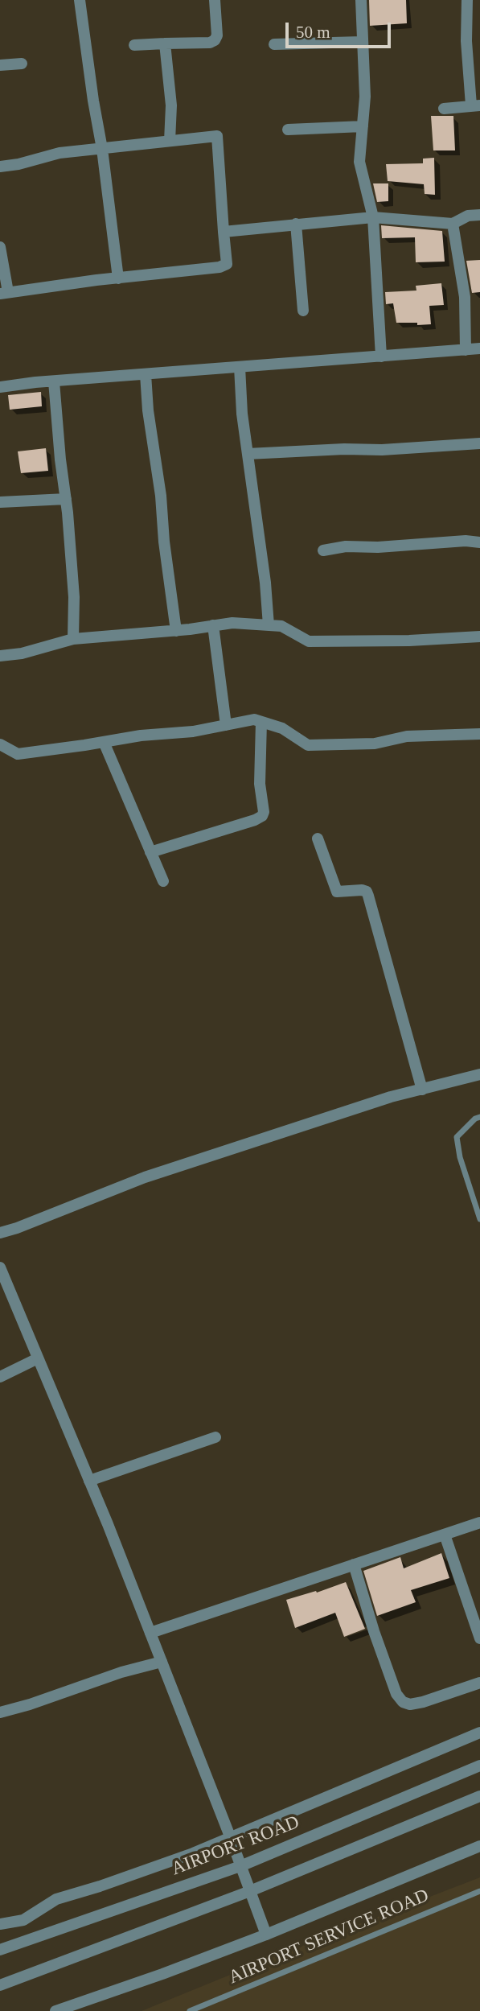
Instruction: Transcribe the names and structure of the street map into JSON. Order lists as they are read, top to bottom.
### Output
{
  "streets": {
    "street": ["AIRPORT ROAD"],
    "lane": ["AIRPORT SERVICE ROAD"]
  },
  "scale_bar": "50 m"
}
